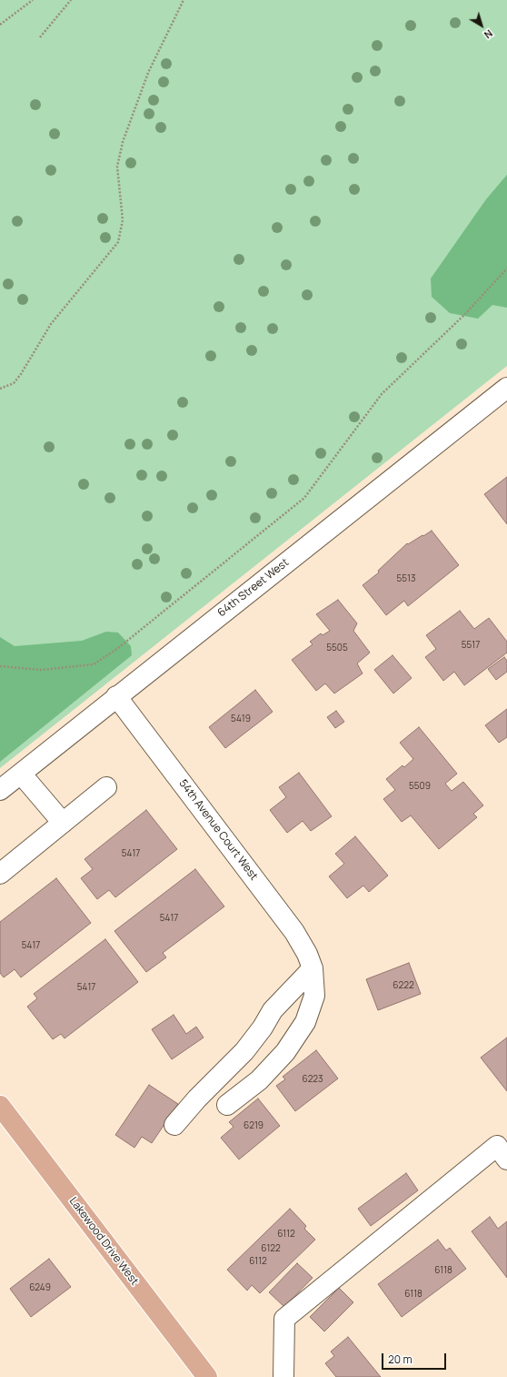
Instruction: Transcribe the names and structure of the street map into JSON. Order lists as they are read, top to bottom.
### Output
{
  "streets": {
    "main road": ["Lakewood Drive West"],
    "street": ["64th Street West", "54th Avenue Court West"]
  },
  "crossings": [
    ["64th Street West", "54th Avenue Court West"]
  ],
  "house_numbers": [
    "5513",
    "5517",
    "5505",
    "5419",
    "5509",
    "5417",
    "5417",
    "5417",
    "6222",
    "5417",
    "6223",
    "6219",
    "6112",
    "6122",
    "6112",
    "6118",
    "6249",
    "6118"
  ],
  "scale_bar": "20 m",
  "north": "bottom right"
}
